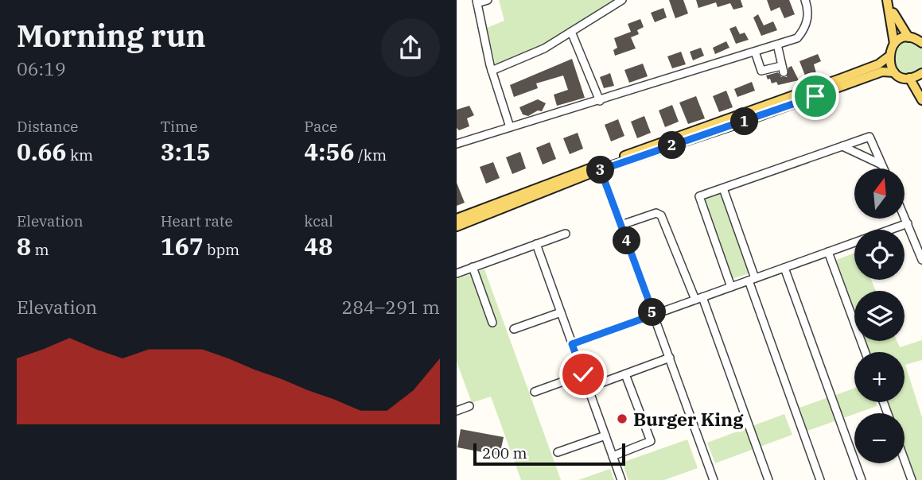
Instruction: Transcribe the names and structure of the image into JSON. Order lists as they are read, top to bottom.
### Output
{
  "places": ["Burger King"],
  "scale_bar": "200 m",
  "north": "top",
  "page": {
    "heading": ["Morning run", "06:19"],
    "stats": [
      ["Distance", "0.66 km"],
      ["Time", "3:15"],
      ["Pace", "4:56 /km"],
      ["Elevation", "8 m"],
      ["Heart rate", "167 bpm"],
      ["kcal", "48"]
    ],
    "pins": [
      "1",
      "2",
      "3",
      "4",
      "5"
    ],
    "map_buttons": ["+", "−"],
    "chart": ["Elevation", "284–291 m"],
    "scale": "200 m"
  }
}
